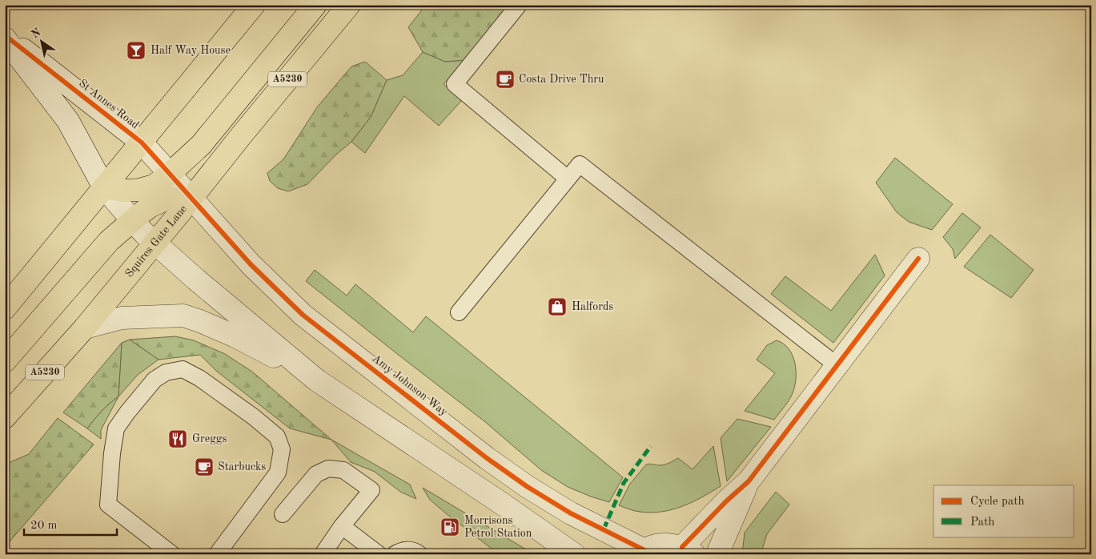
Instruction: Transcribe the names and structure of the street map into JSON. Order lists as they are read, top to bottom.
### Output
{
  "streets": {
    "main road": ["A5230", "Squires Gate Lane"],
    "street": ["St Annes Road", "Amy Johnson Way"]
  },
  "crossings": [
    ["St Annes Road", "Squires Gate Lane"],
    ["St Annes Road", "Amy Johnson Way"],
    ["Squires Gate Lane", "Amy Johnson Way"]
  ],
  "places": {
    "bar": ["Half Way House"],
    "cafe": ["Costa Drive Thru", "Starbucks"],
    "shop": ["Halfords"],
    "restaurant": ["Greggs"],
    "fuel station": ["Morrisons Petrol Station"]
  },
  "legend": ["Cycle path", "Path"],
  "scale_bar": "20 m",
  "north": "top left"
}
